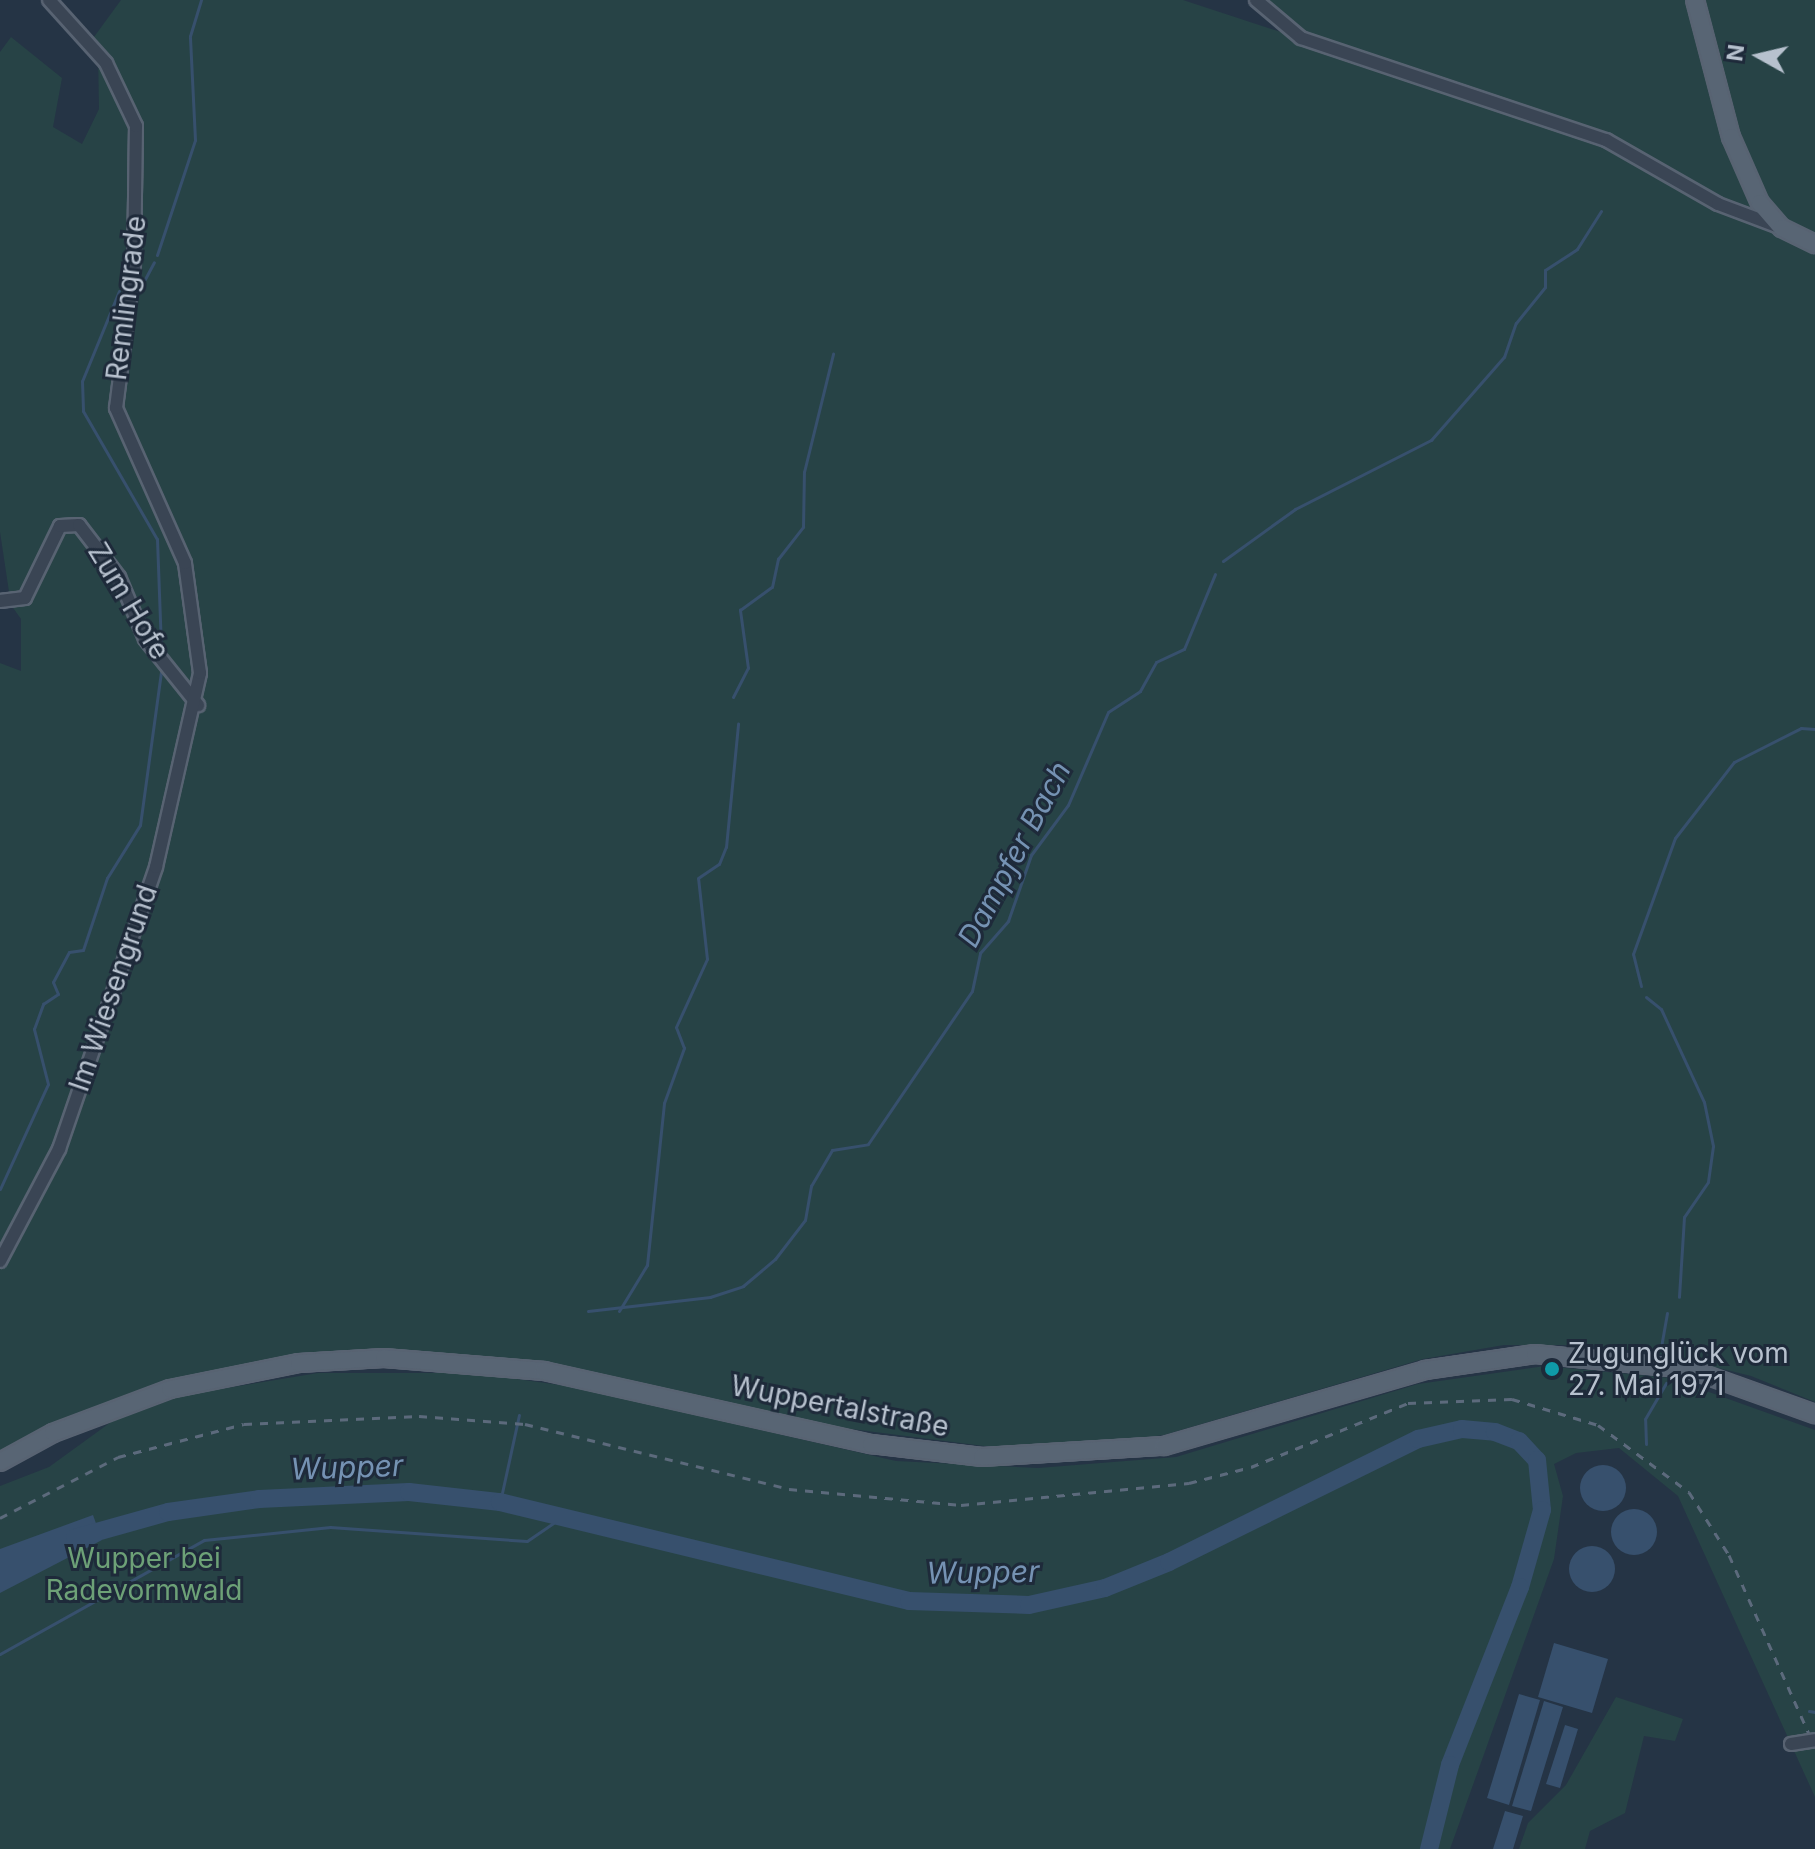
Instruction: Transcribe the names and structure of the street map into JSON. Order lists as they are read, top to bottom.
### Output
{
  "streets": {
    "main road": ["Wuppertalstraße"],
    "street": ["Remlingrade", "Zum Hofe", "Im Wiesengrund"]
  },
  "crossings": [
    ["Remlingrade", "Zum Hofe"],
    ["Remlingrade", "Im Wiesengrund"],
    ["Zum Hofe", "Im Wiesengrund"]
  ],
  "water": ["Dampfer Bach", "Wupper"],
  "parks": ["Wupper bei Radevormwald"],
  "places": ["Zugunglück vom 27. Mai 1971"],
  "north": "left"
}
